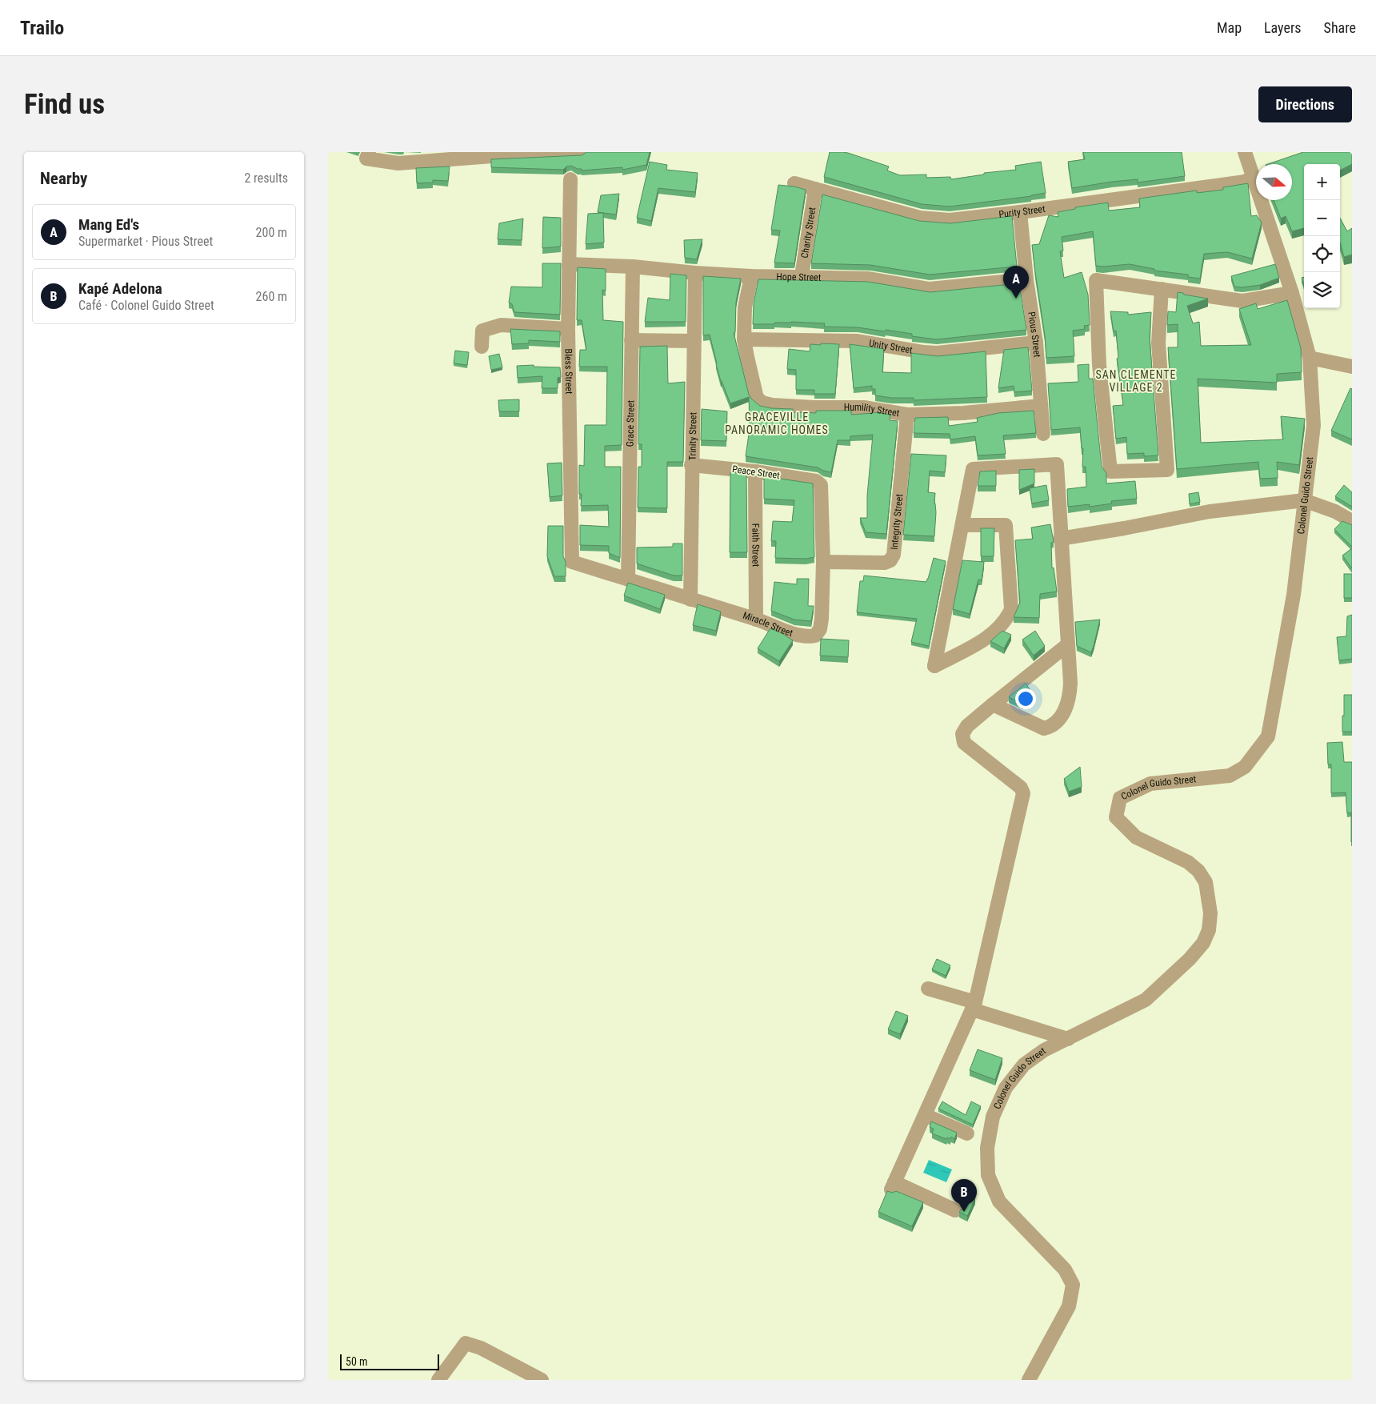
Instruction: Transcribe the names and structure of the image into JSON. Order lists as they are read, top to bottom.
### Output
{
  "streets": {
    "street": [
      "Purity Street",
      "Charity Street",
      "Hope Street",
      "Pious Street",
      "Unity Street",
      "Bless Street",
      "Humility Street",
      "Grace Street",
      "Trinity Street",
      "Peace Street",
      "Colonel Guido Street",
      "Integrity Street",
      "Faith Street",
      "Miracle Street"
    ]
  },
  "crossings": [
    ["Purity Street", "Charity Street"],
    ["Purity Street", "Pious Street"],
    ["Purity Street", "Colonel Guido Street"],
    ["Charity Street", "Hope Street"],
    ["Hope Street", "Pious Street"],
    ["Hope Street", "Bless Street"],
    ["Hope Street", "Humility Street"],
    ["Hope Street", "Grace Street"],
    ["Hope Street", "Trinity Street"],
    ["Pious Street", "Unity Street"],
    ["Pious Street", "Humility Street"],
    ["Unity Street", "Humility Street"],
    ["Bless Street", "Miracle Street"],
    ["Humility Street", "Integrity Street"],
    ["Grace Street", "Miracle Street"],
    ["Trinity Street", "Peace Street"],
    ["Trinity Street", "Miracle Street"],
    ["Peace Street", "Faith Street"],
    ["Peace Street", "Miracle Street"],
    ["Integrity Street", "Miracle Street"],
    ["Faith Street", "Miracle Street"]
  ],
  "districts": ["SAN CLEMENTE VILLAGE 2", "GRACEVILLE PANORAMIC HOMES"],
  "scale_bar": "50 m",
  "north": "right",
  "page": {
    "header": "Trailo",
    "nav": ["Map", "Layers", "Share"],
    "buttons": "Directions",
    "title": "Find us",
    "heading": ["Nearby", "2 results"],
    "map_buttons": ["+", "−"],
    "list": [
      {
        "mark": "A",
        "name": "Mang Ed's",
        "note": "Supermarket · Pious Street",
        "value": "200 m"
      },
      {
        "mark": "B",
        "name": "Kapé Adelona",
        "note": "Café · Colonel Guido Street",
        "value": "260 m"
      }
    ],
    "pins": ["A", "B"],
    "scale": "50 m"
  }
}
